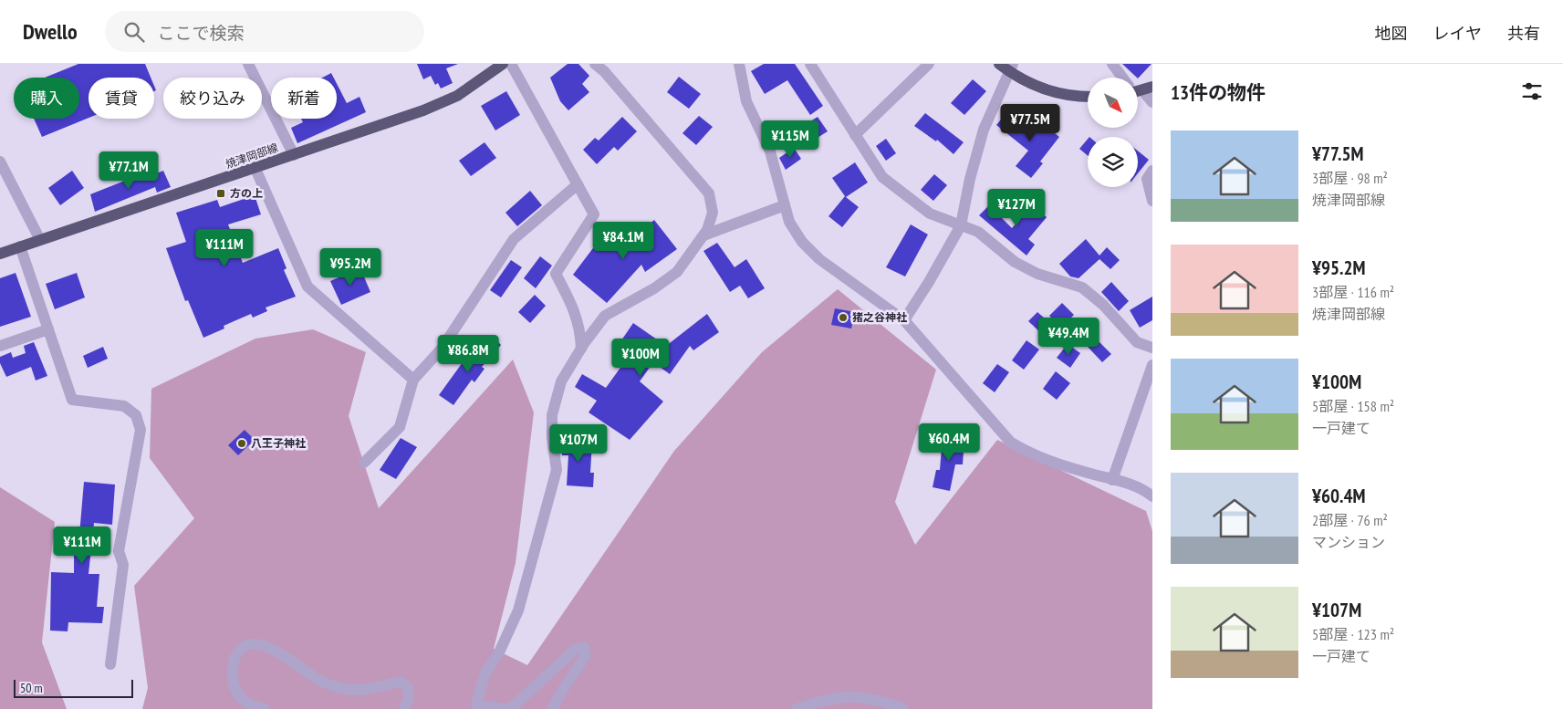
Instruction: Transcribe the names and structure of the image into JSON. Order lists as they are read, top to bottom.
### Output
{
  "streets": {
    "main road": ["焼津岡部線"]
  },
  "places": {
    "transit": ["方の上"],
    "other": ["猪之谷神社", "八王子神社"]
  },
  "scale_bar": "50 m",
  "north": "bottom right",
  "page": {
    "header": "Dwello",
    "search": "ここで検索",
    "nav": ["地図", "レイヤ", "共有"],
    "heading": "13件の物件",
    "chip": [
      "購入",
      "賃貸",
      "絞り込み",
      "新着"
    ],
    "price": [
      "¥77.5M",
      "¥115M",
      "¥77.1M",
      "¥127M",
      "¥84.1M",
      "¥111M",
      "¥95.2M",
      "¥49.4M",
      "¥86.8M",
      "¥100M",
      "¥60.4M",
      "¥107M",
      "¥111M"
    ],
    "list": [
      {
        "name": "¥77.5M",
        "note": "3部屋 · 98 m² · 焼津岡部線"
      },
      {
        "name": "¥95.2M",
        "note": "3部屋 · 116 m² · 焼津岡部線"
      },
      {
        "name": "¥100M",
        "note": "5部屋 · 158 m² · 一戸建て"
      },
      {
        "name": "¥60.4M",
        "note": "2部屋 · 76 m² · マンション"
      },
      {
        "name": "¥107M",
        "note": "5部屋 · 123 m² · 一戸建て"
      }
    ],
    "scale": "50 m"
  }
}
